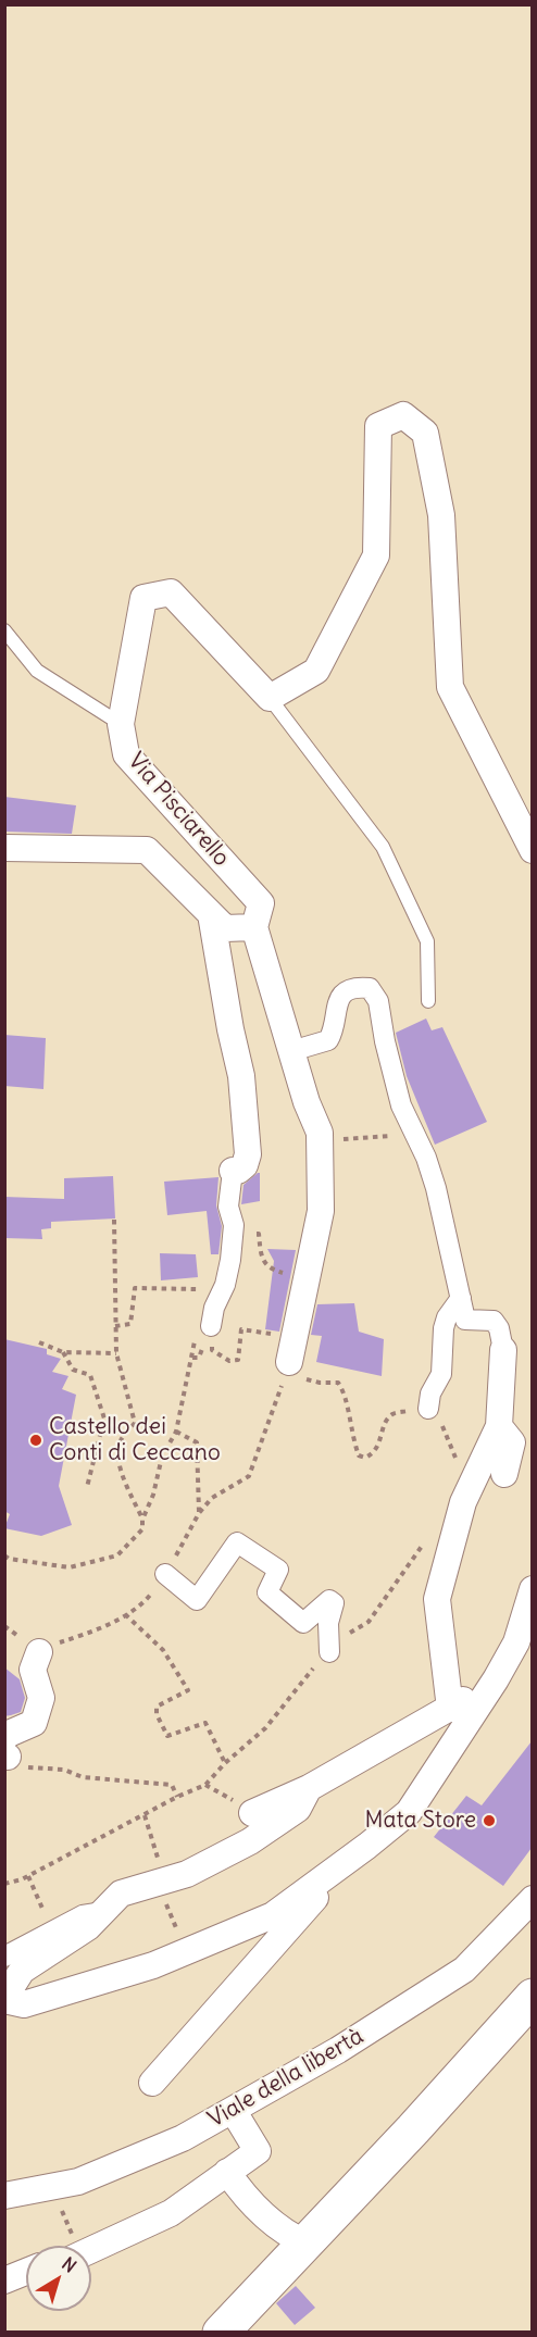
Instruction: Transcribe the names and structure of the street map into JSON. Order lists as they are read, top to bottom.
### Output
{
  "streets": {
    "street": ["Via Pisciarello", "Viale della libertà"]
  },
  "places": ["Castello dei Conti di Ceccano", "Mata Store"],
  "north": "top right"
}
